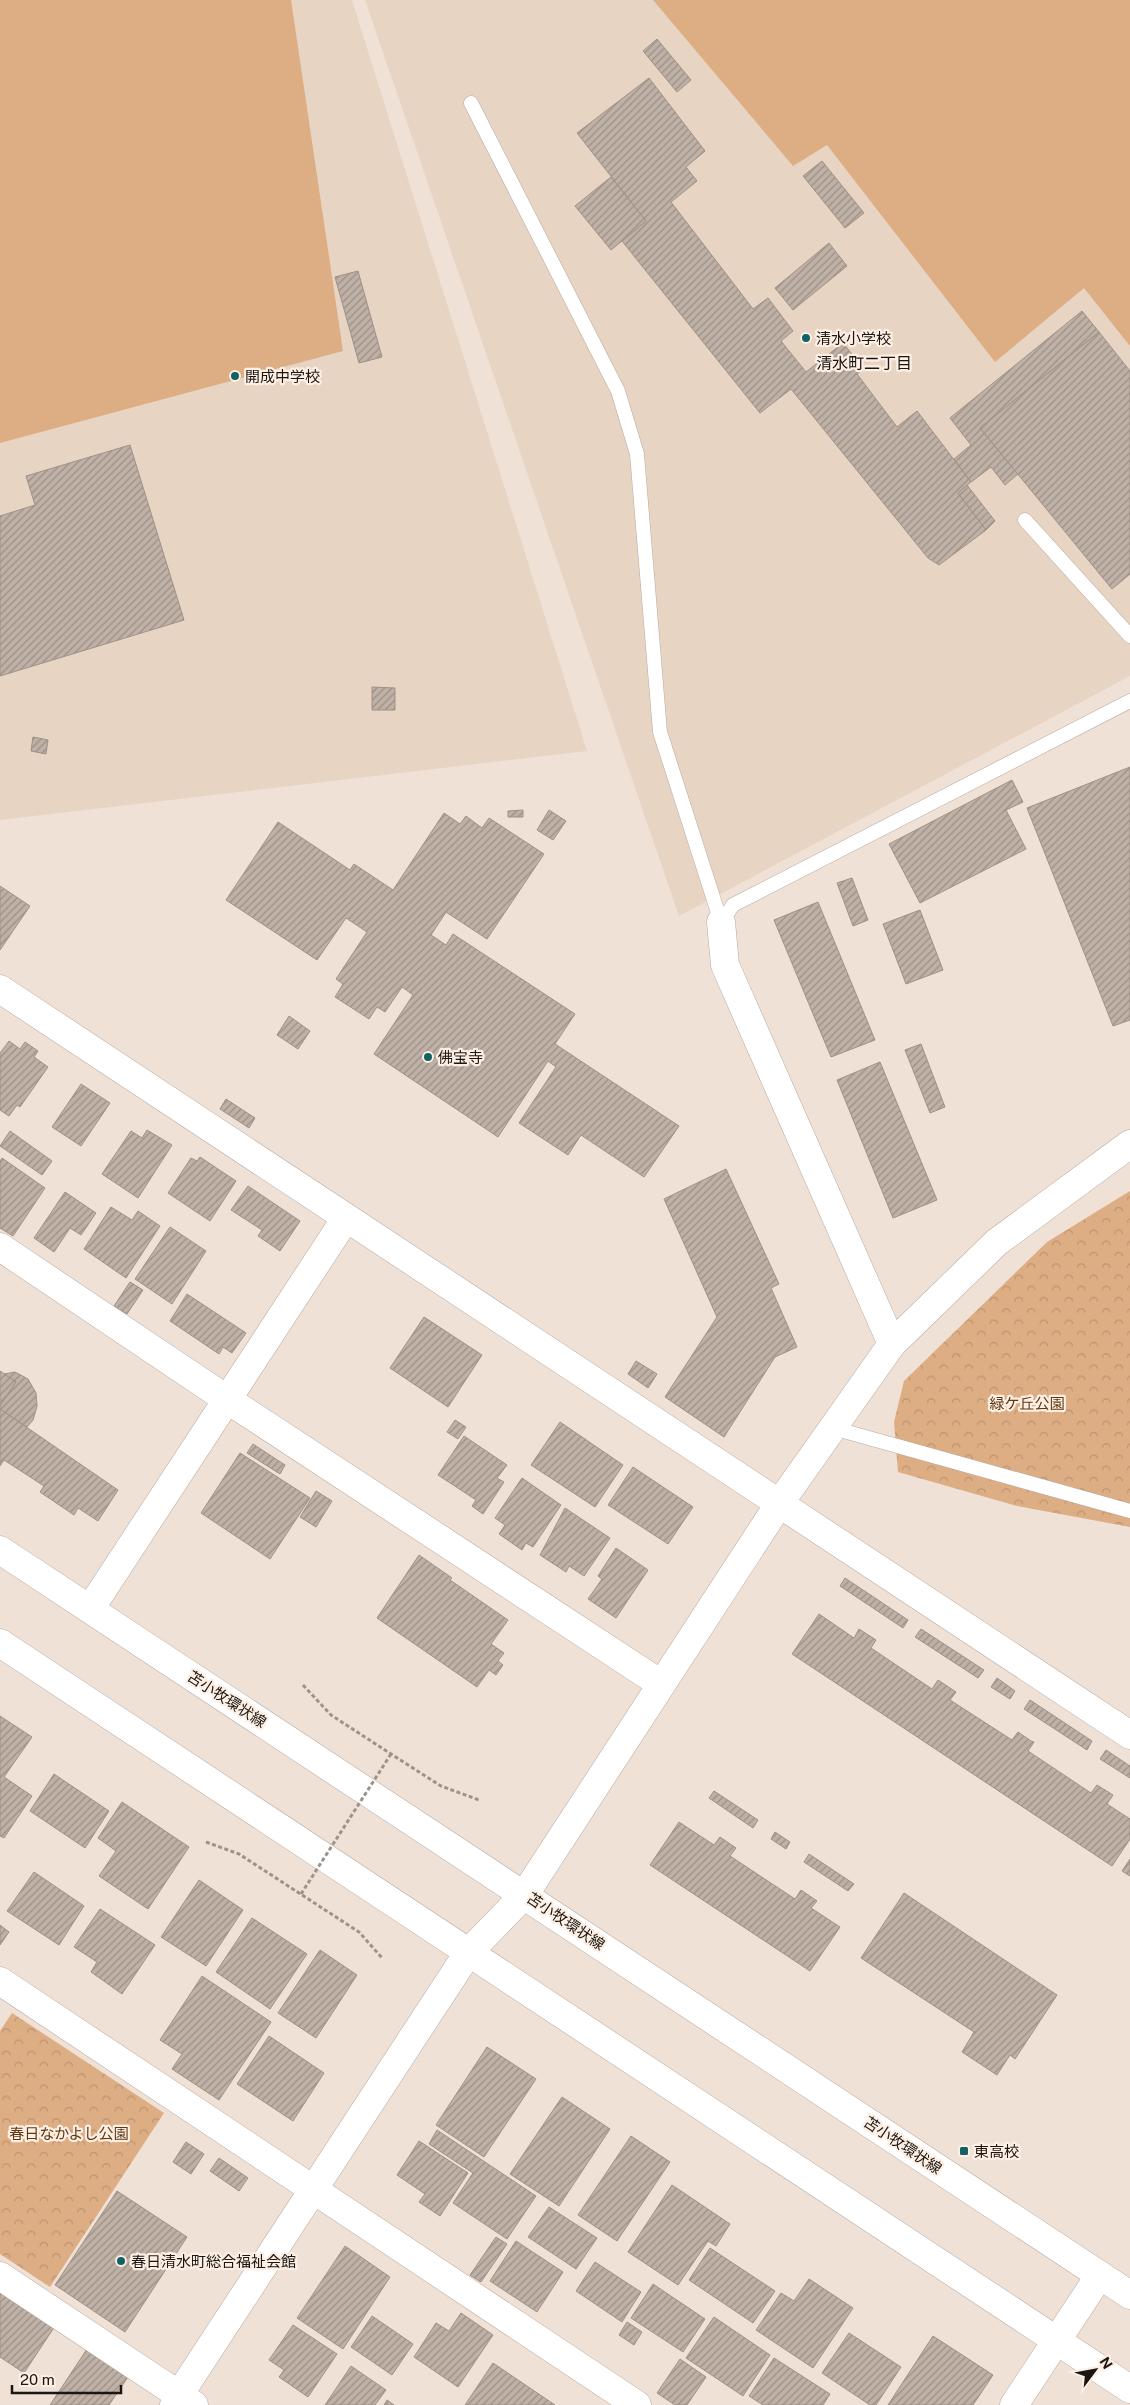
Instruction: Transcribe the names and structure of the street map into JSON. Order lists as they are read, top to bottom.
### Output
{
  "streets": {
    "street": ["苫小牧環状線"]
  },
  "districts": ["清水町二丁目"],
  "parks": ["緑ケ丘公園", "春日なかよし公園"],
  "places": {
    "other": [
      "清水小学校",
      "開成中学校",
      "佛宝寺",
      "春日清水町総合福祉会館"
    ],
    "transit": ["東高校"]
  },
  "scale_bar": "20 m",
  "north": "top right"
}
